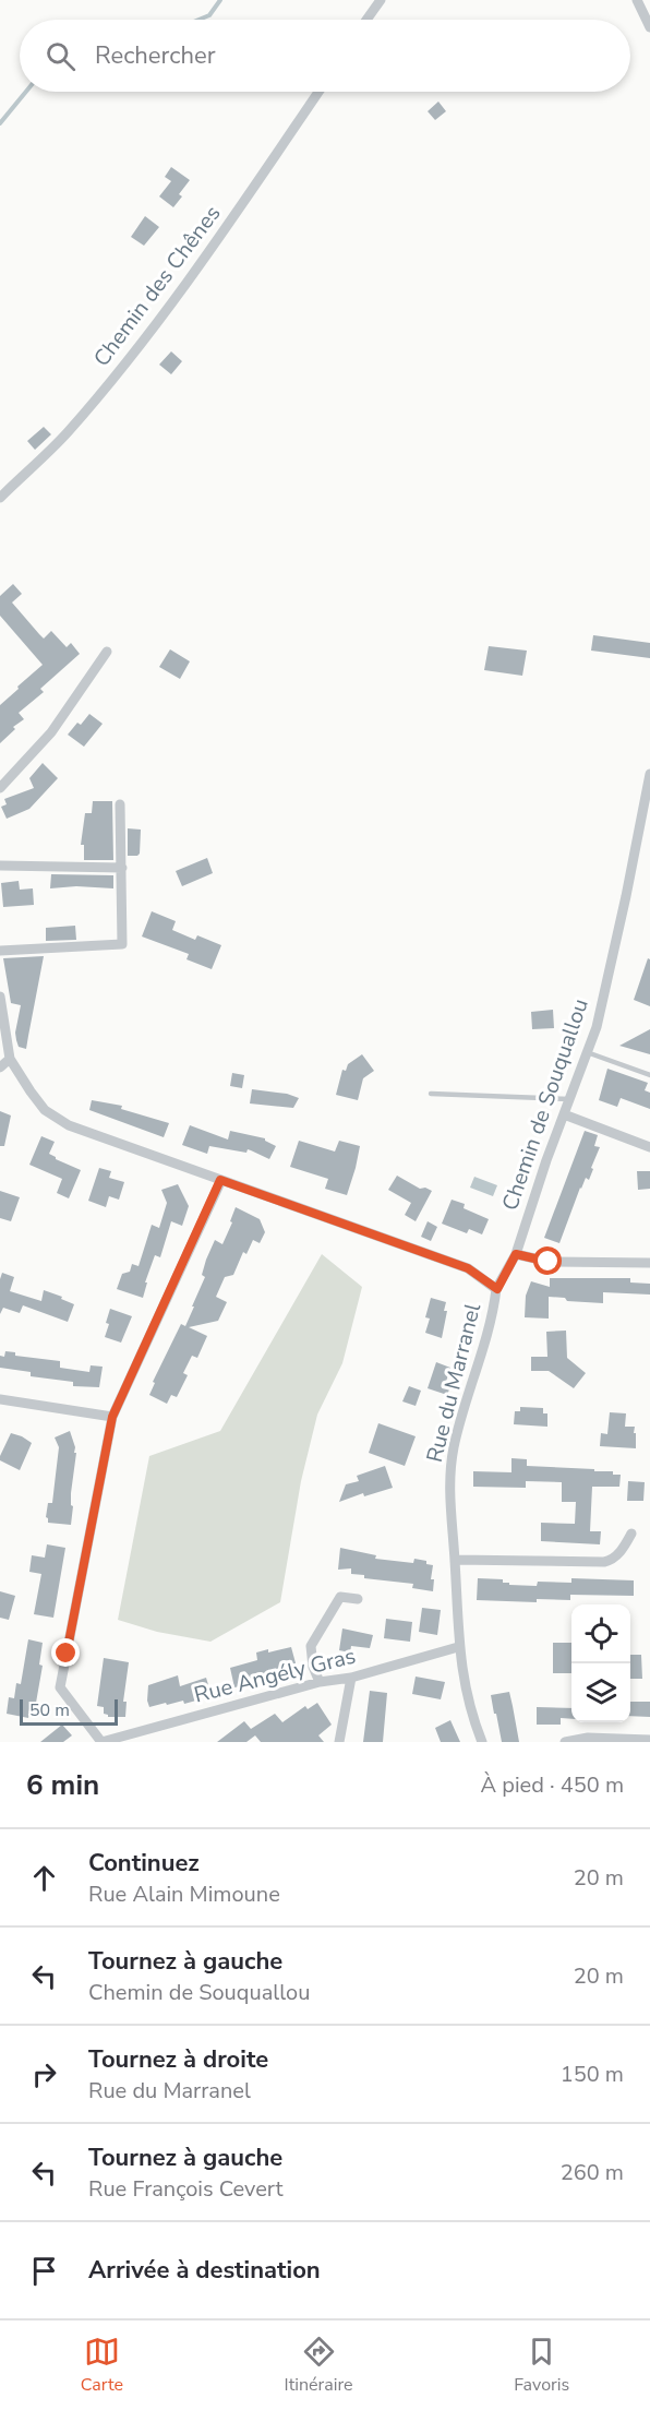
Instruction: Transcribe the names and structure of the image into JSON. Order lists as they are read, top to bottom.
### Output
{
  "streets": {
    "street": [
      "Chemin des Chênes",
      "Chemin de Souquallou",
      "Rue du Marranel",
      "Rue Angély Gras"
    ]
  },
  "crossings": [
    ["Chemin de Souquallou", "Rue du Marranel"],
    ["Rue du Marranel", "Rue Angély Gras"]
  ],
  "scale_bar": "50 m",
  "page": {
    "search": "Rechercher",
    "scale": "50 m",
    "heading": ["6 min", "À pied · 450 m"],
    "list": [
      ["Continuez", "Rue Alain Mimoune", "20 m"],
      ["Tournez à gauche", "Chemin de Souquallou", "20 m"],
      ["Tournez à droite", "Rue du Marranel", "150 m"],
      ["Tournez à gauche", "Rue François Cevert", "260 m"],
      "Arrivée à destination"
    ],
    "nav": ["Carte", "Itinéraire", "Favoris"]
  }
}
